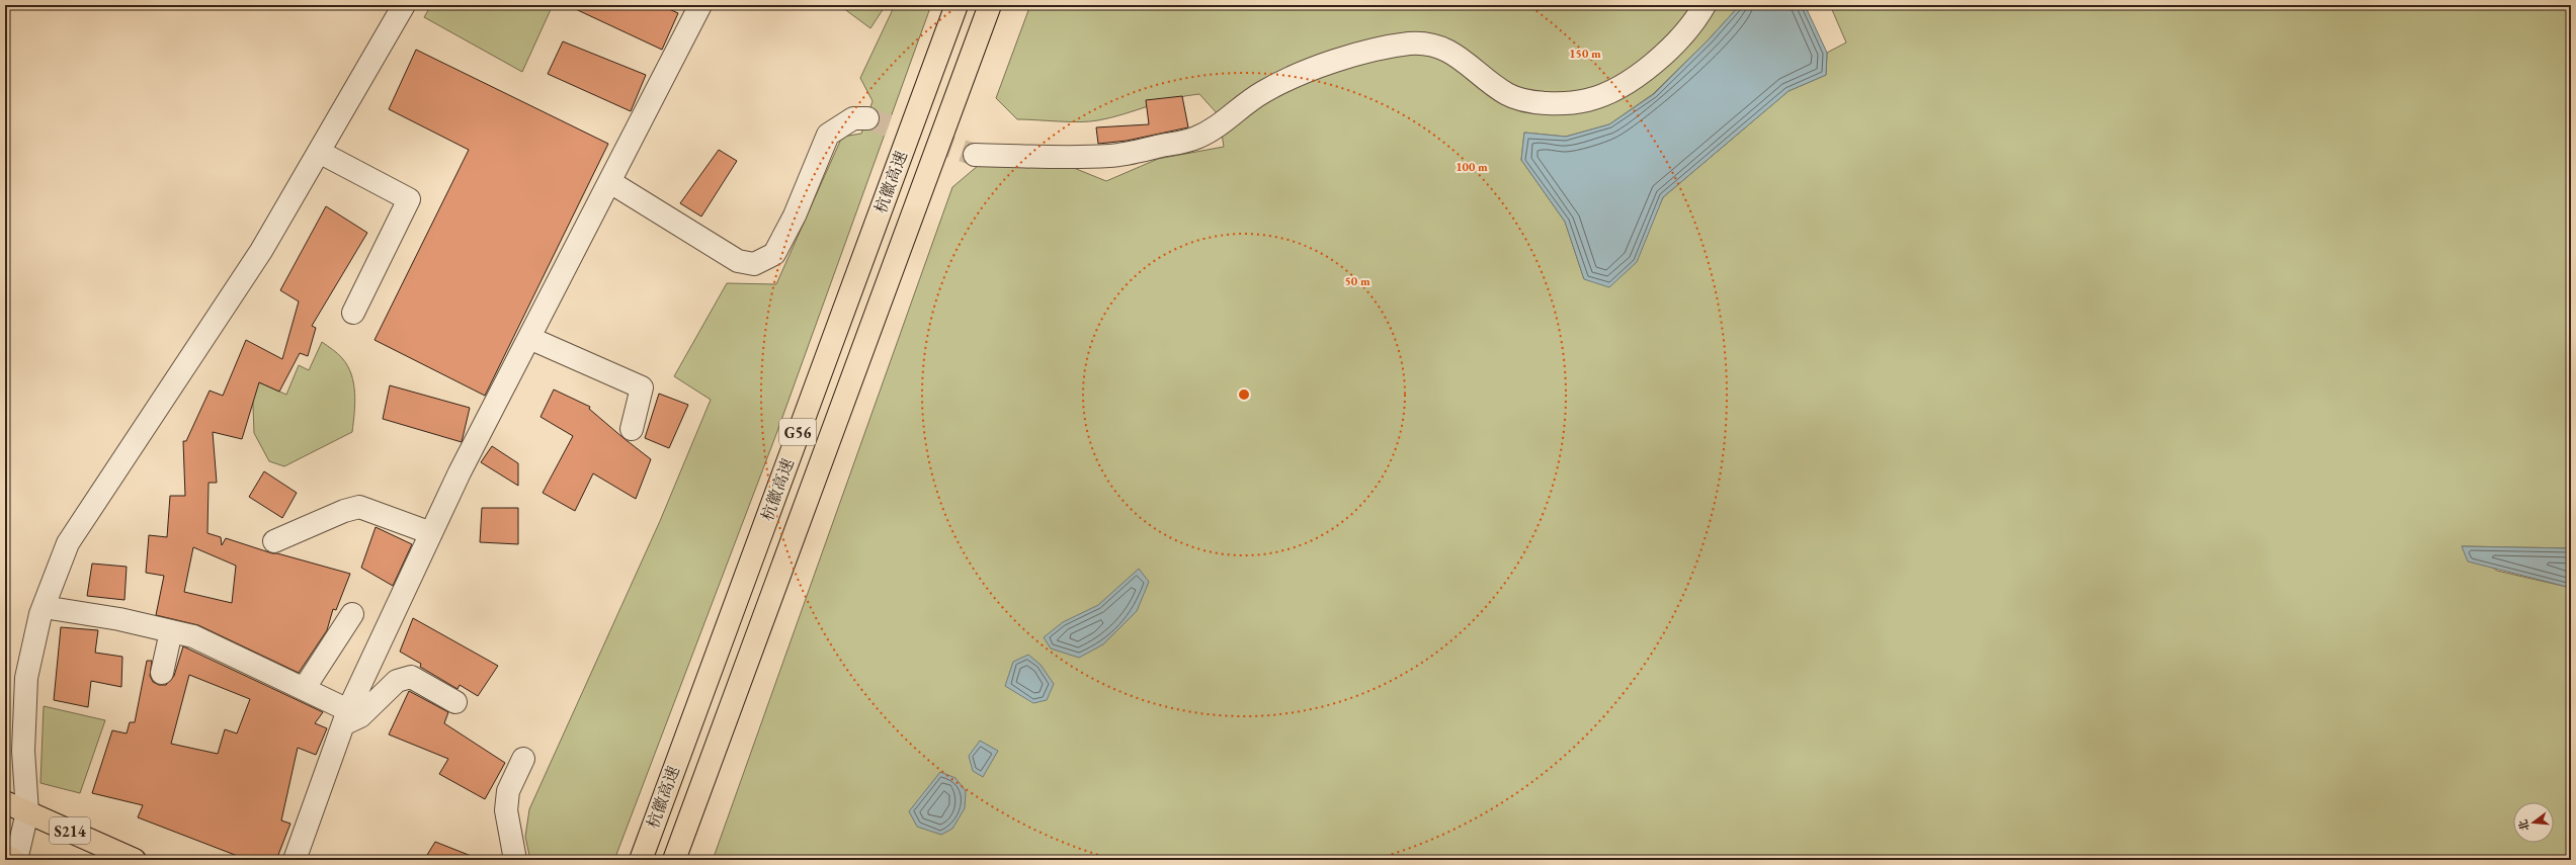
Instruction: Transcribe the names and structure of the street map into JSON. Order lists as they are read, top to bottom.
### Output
{
  "streets": {
    "main road": ["杭徽高速", "G56", "S214"]
  },
  "north": "left",
  "rings": ["150 m", "100 m", "50 m"]
}
